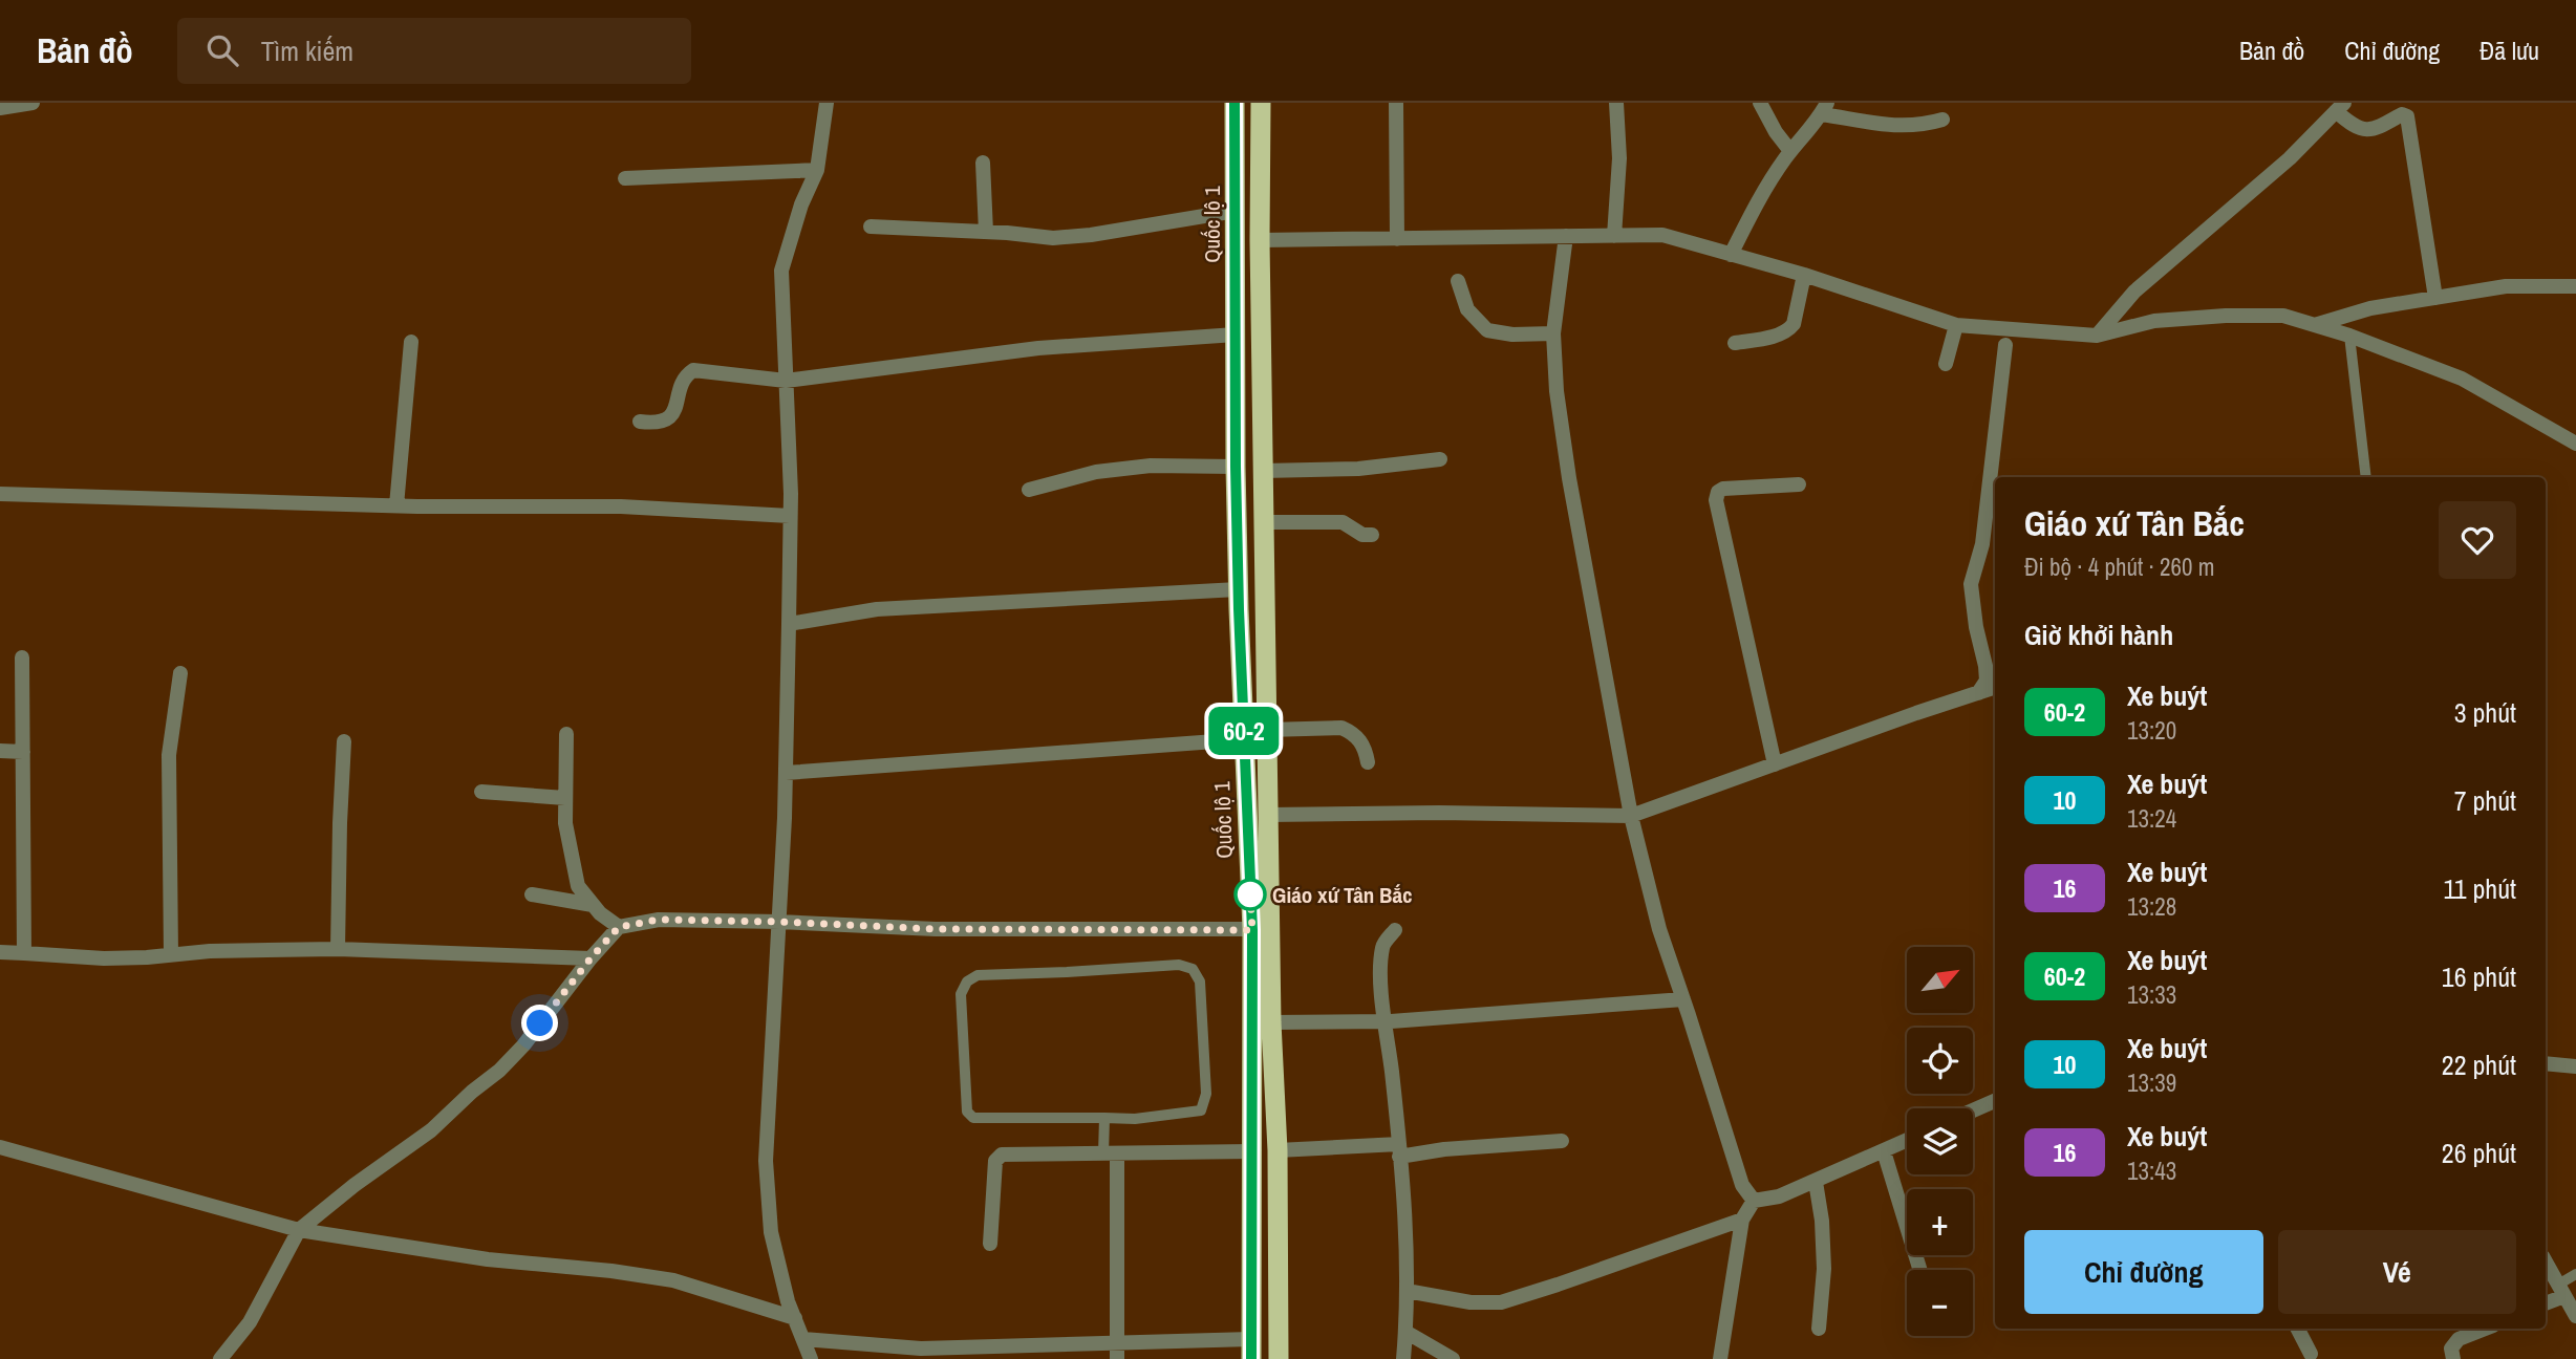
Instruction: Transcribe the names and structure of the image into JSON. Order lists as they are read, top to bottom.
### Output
{
  "streets": {
    "highway": ["Quốc lộ 1"]
  },
  "places": ["Giáo xứ Tân Bắc"],
  "lines": ["bus line 60-2"],
  "north": "top right",
  "page": {
    "header": "Bản đồ",
    "search": "Tìm kiếm",
    "nav": ["Bản đồ", "Chỉ đường", "Đã lưu"],
    "on_map": "60-2",
    "heading": [
      ["Giáo xứ Tân Bắc", "Đi bộ · 4 phút · 260 m"],
      "Giờ khởi hành"
    ],
    "list": [
      {
        "mark": "60-2",
        "name": "Xe buýt",
        "note": "13:20",
        "value": "3 phút"
      },
      {
        "mark": "10",
        "name": "Xe buýt",
        "note": "13:24",
        "value": "7 phút"
      },
      {
        "mark": "16",
        "name": "Xe buýt",
        "note": "13:28",
        "value": "11 phút"
      },
      {
        "mark": "60-2",
        "name": "Xe buýt",
        "note": "13:33",
        "value": "16 phút"
      },
      {
        "mark": "10",
        "name": "Xe buýt",
        "note": "13:39",
        "value": "22 phút"
      },
      {
        "mark": "16",
        "name": "Xe buýt",
        "note": "13:43",
        "value": "26 phút"
      }
    ],
    "map_buttons": ["+", "−"],
    "buttons": ["Chỉ đường", "Vé"]
  }
}
